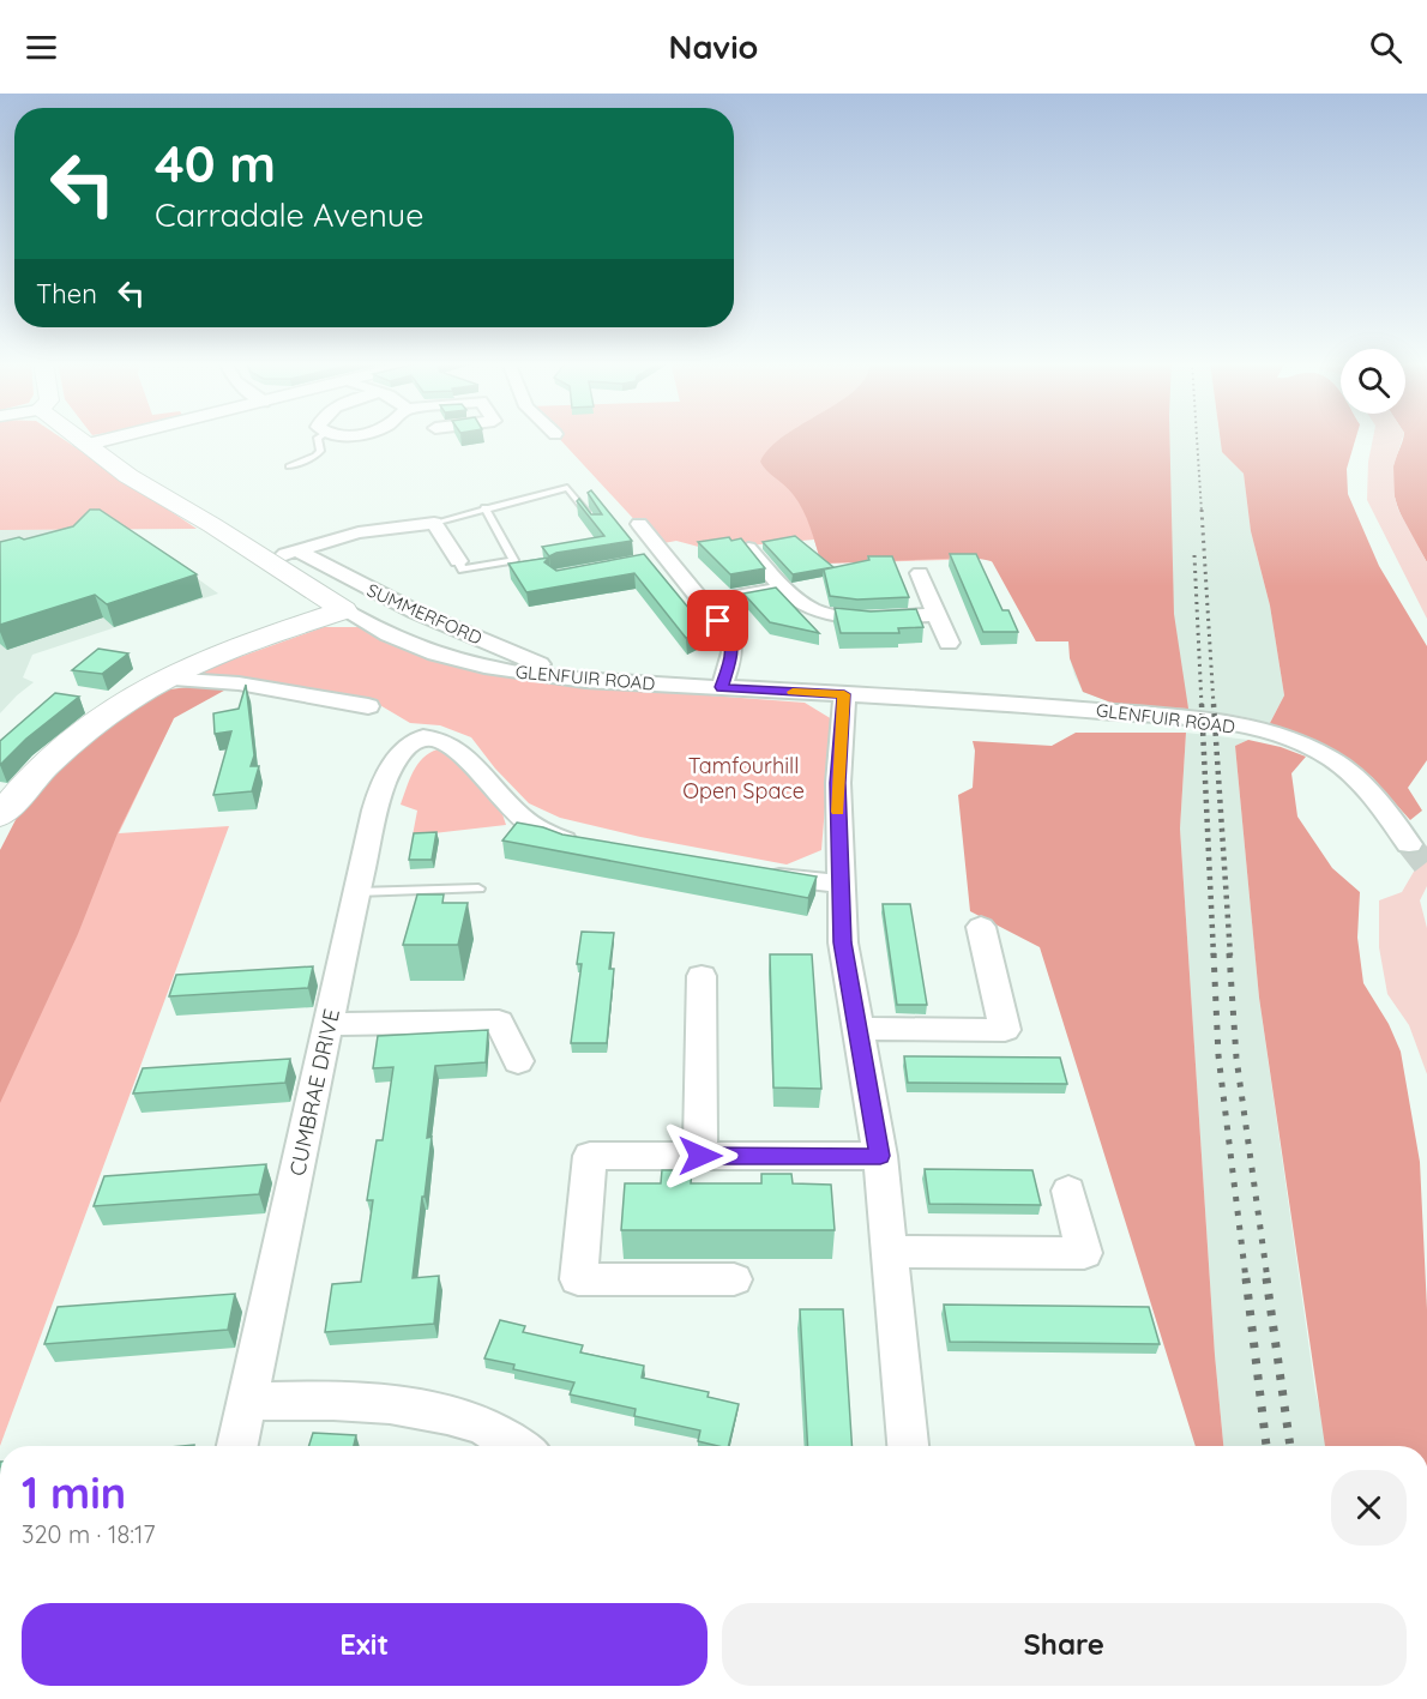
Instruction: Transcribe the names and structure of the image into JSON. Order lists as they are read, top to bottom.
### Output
{
  "streets": {
    "main road": ["GLENFUIR ROAD"],
    "street": ["SUMMERFORD", "CUMBRAE DRIVE"]
  },
  "crossings": [
    ["SUMMERFORD", "GLENFUIR ROAD"]
  ],
  "parks": ["Tamfourhill Open Space"],
  "page": {
    "header": "Navio",
    "turn": ["40 m", "Carradale Avenue"],
    "then": "Then",
    "heading": ["1 min", "320 m · 18:17"],
    "buttons": ["Exit", "Share"]
  }
}
